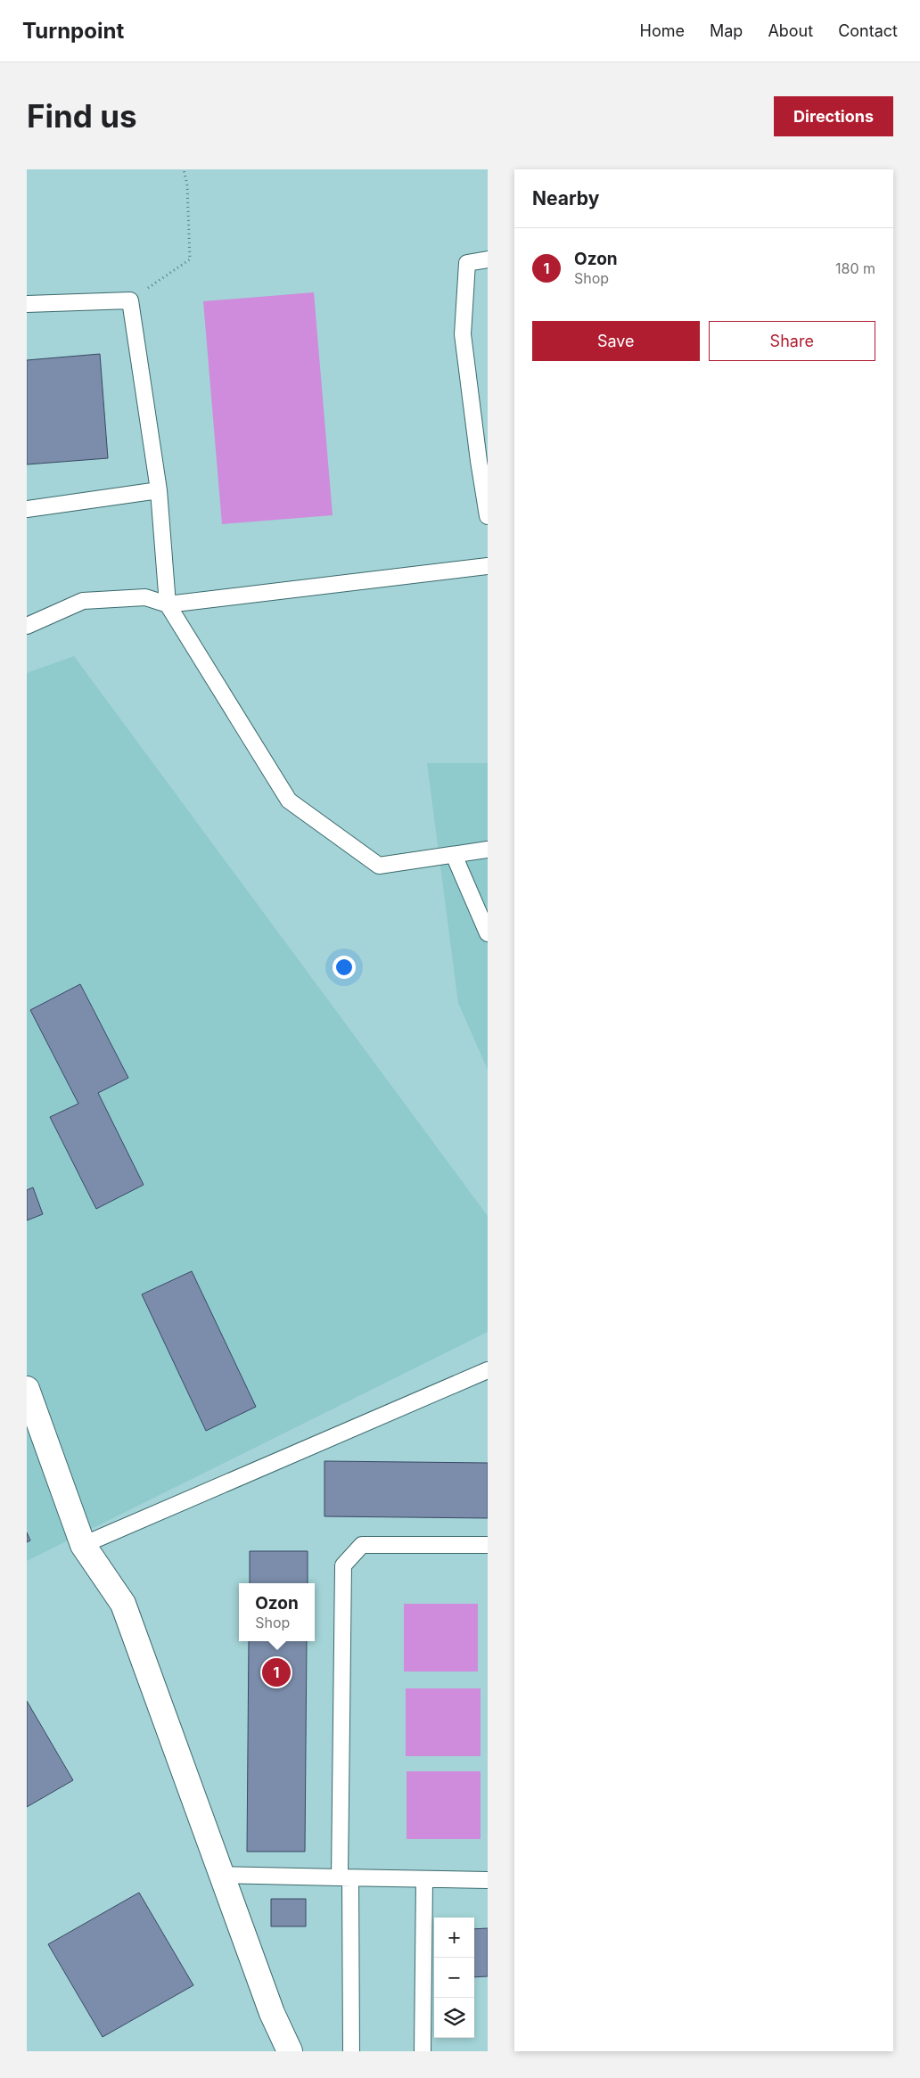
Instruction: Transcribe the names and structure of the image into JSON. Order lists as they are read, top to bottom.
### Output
{
  "page": {
    "header": "Turnpoint",
    "nav": [
      "Home",
      "Map",
      "About",
      "Contact"
    ],
    "buttons": [
      "Directions",
      ["Save", "Share"]
    ],
    "title": "Find us",
    "heading": "Nearby",
    "list": [
      {
        "mark": "1",
        "name": "Ozon",
        "note": "Shop",
        "value": "180 m"
      }
    ],
    "popup": ["Ozon", "Shop"],
    "pins": "1",
    "map_buttons": ["+", "−"]
  }
}
